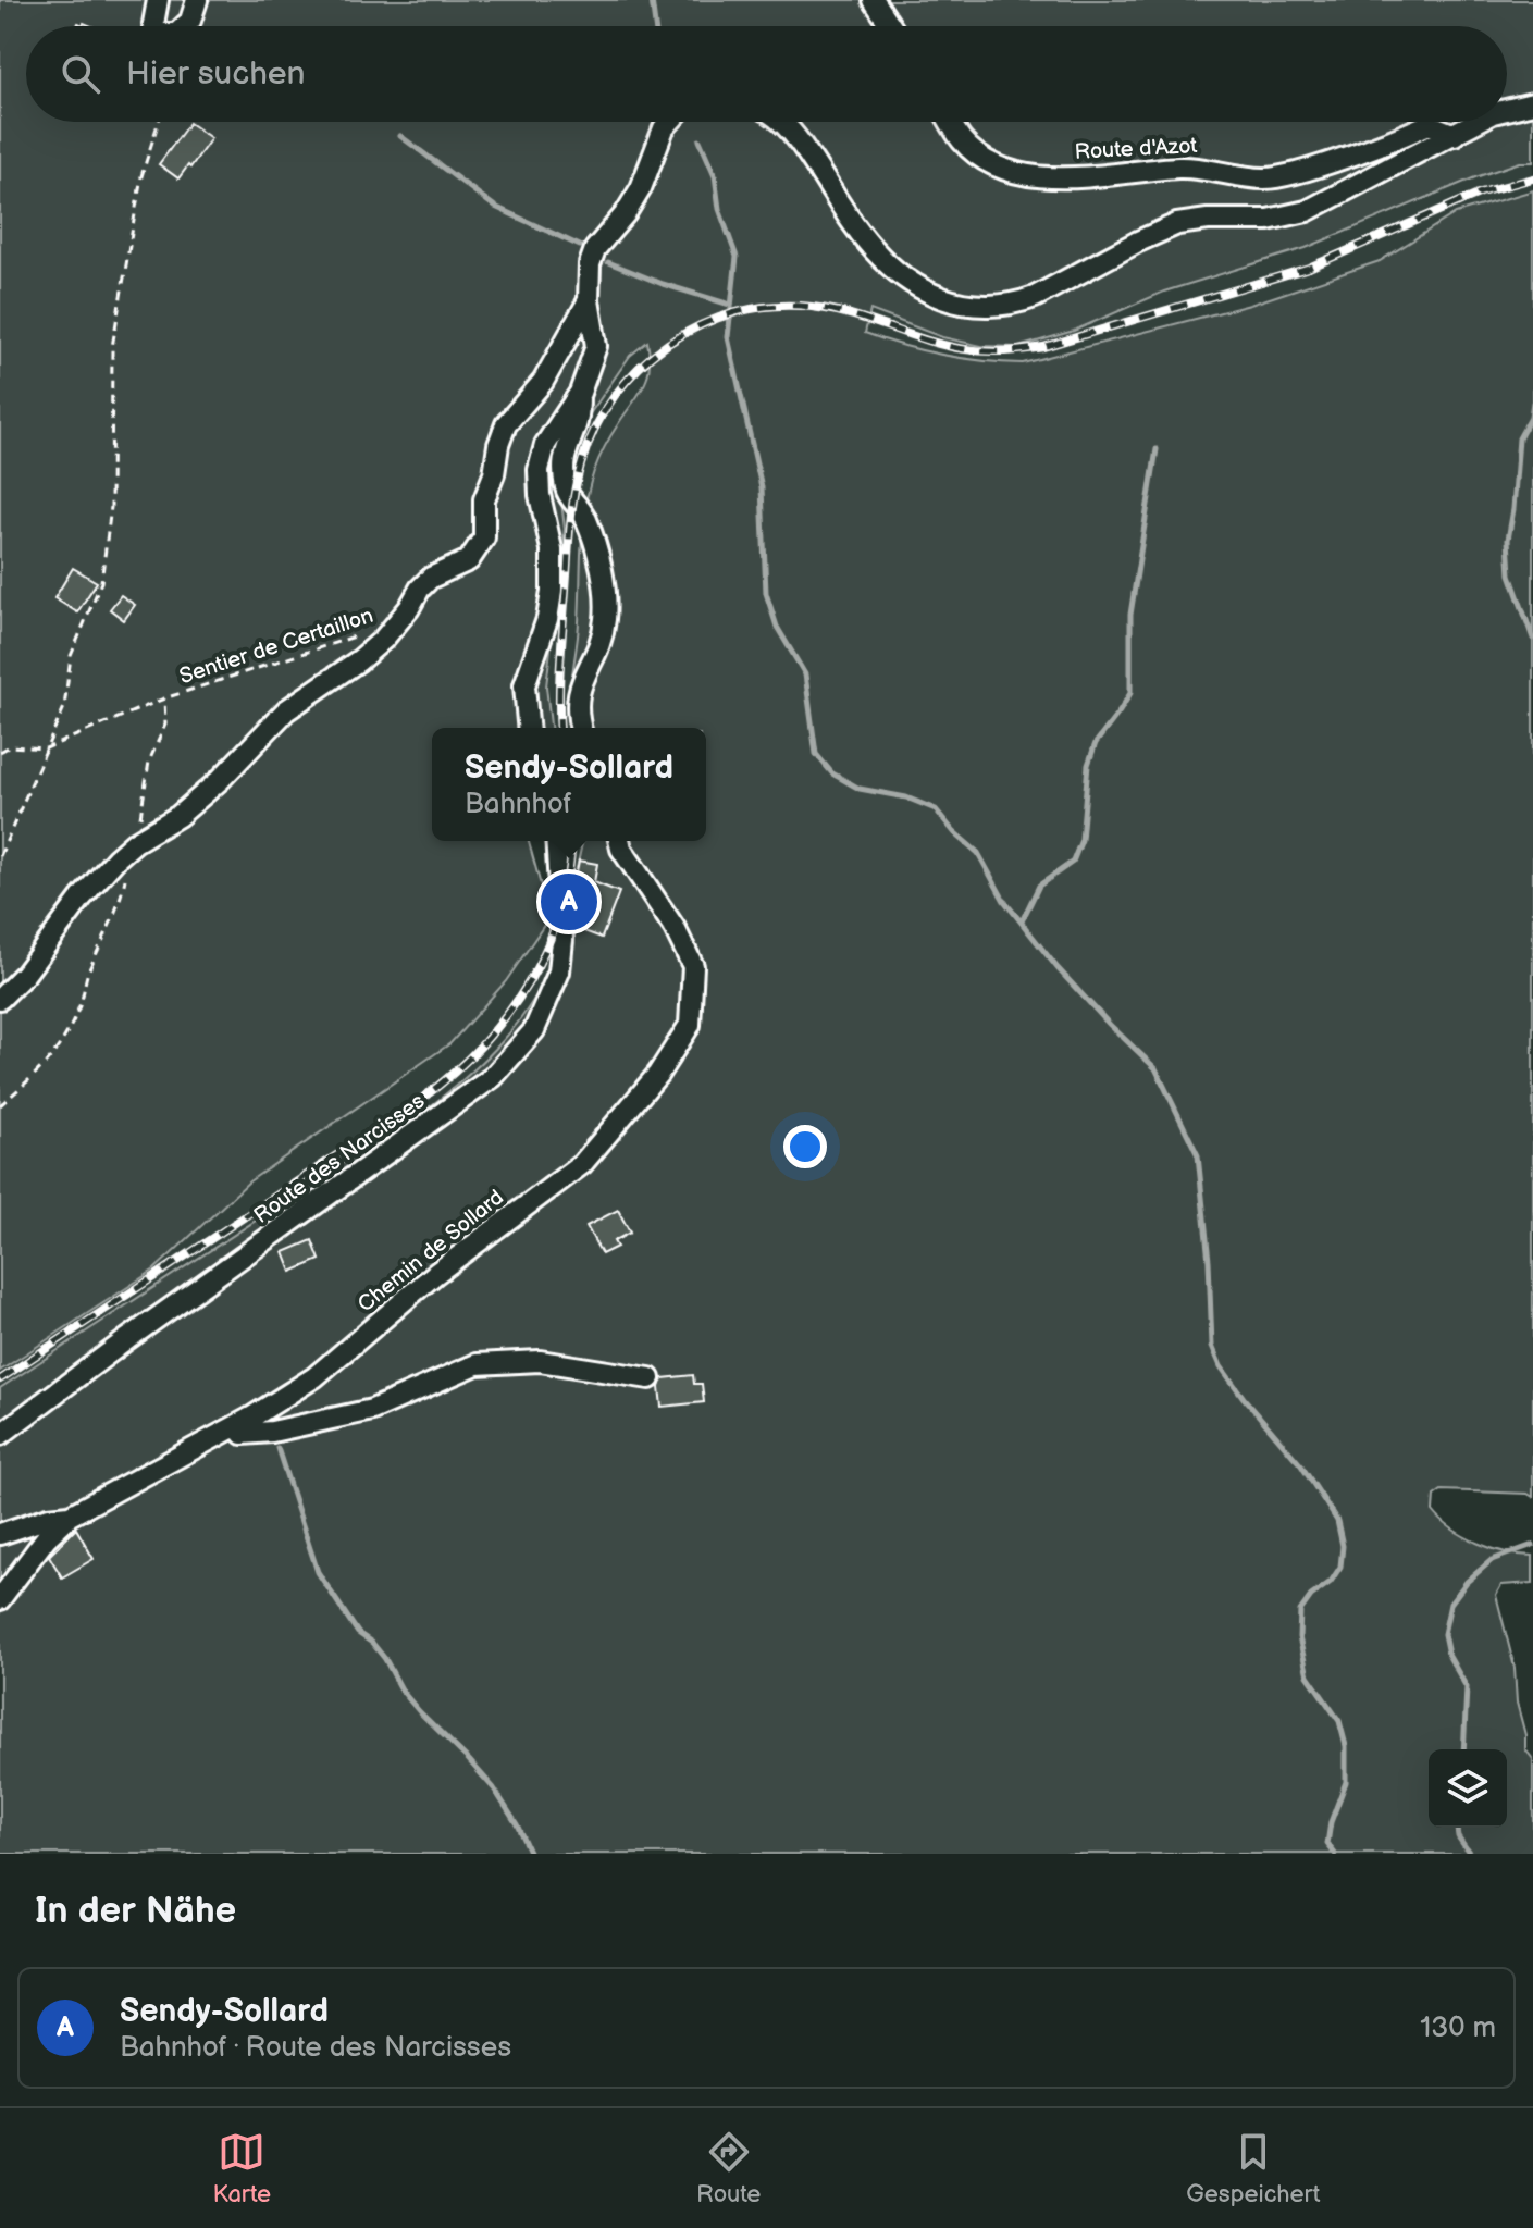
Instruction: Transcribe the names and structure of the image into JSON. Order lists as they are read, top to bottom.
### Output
{
  "streets": {
    "street": ["Route d'Azot", "Route des Narcisses", "Chemin de Sollard"],
    "path": ["Sentier de Certaillon"]
  },
  "page": {
    "search": "Hier suchen",
    "popup": ["Sendy-Sollard", "Bahnhof"],
    "pins": "A",
    "heading": "In der Nähe",
    "list": [
      {
        "mark": "A",
        "name": "Sendy-Sollard",
        "note": "Bahnhof · Route des Narcisses",
        "value": "130 m"
      }
    ],
    "nav": ["Karte", "Route", "Gespeichert"]
  }
}
